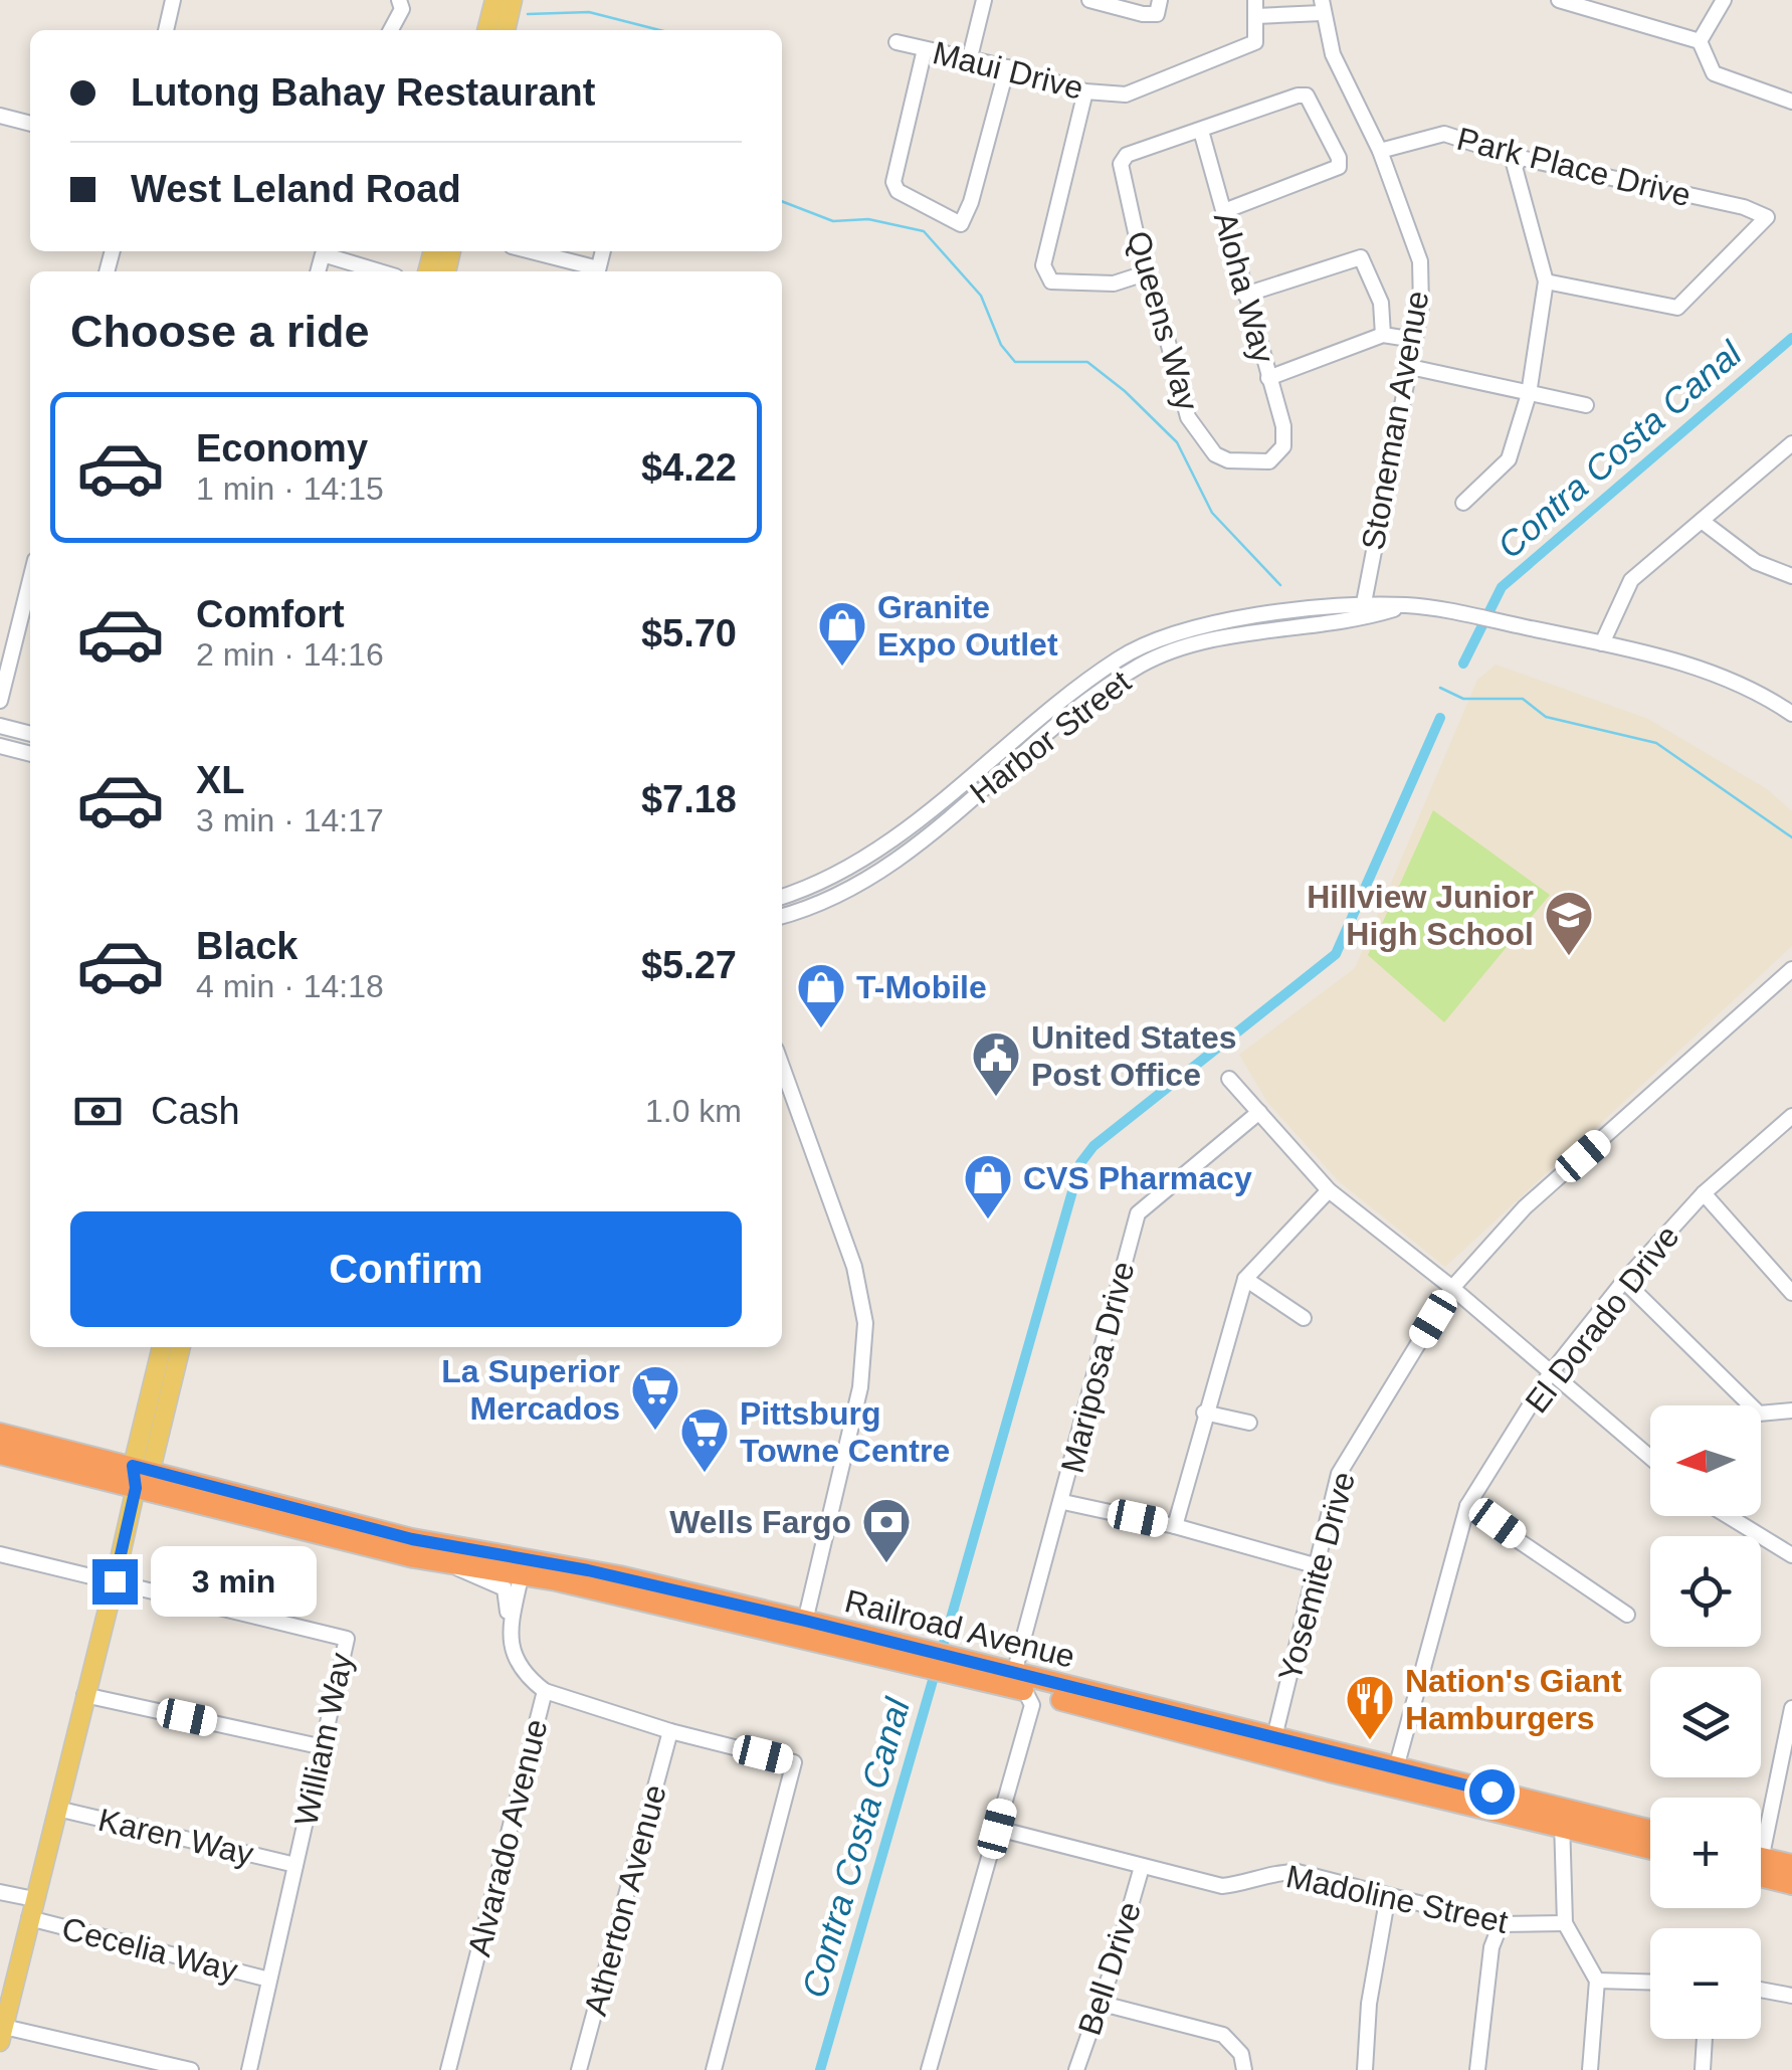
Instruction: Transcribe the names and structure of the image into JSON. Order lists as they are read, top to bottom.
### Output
{
  "streets": {
    "highway": ["Railroad Avenue"],
    "street": [
      "Maui Drive",
      "Park Place Drive",
      "Aloha Way",
      "Queens Way",
      "Stoneman Avenue",
      "Harbor Street",
      "El Dorado Drive",
      "Mariposa Drive",
      "Yosemite Drive",
      "William Way",
      "Karen Way",
      "Alvarado Avenue",
      "Madoline Street",
      "Atherton Avenue",
      "Cecelia Way",
      "Bell Drive"
    ]
  },
  "crossings": [
    ["Park Place Drive", "Stoneman Avenue"],
    ["Aloha Way", "Queens Way"],
    ["Stoneman Avenue", "Harbor Street"],
    ["El Dorado Drive", "Railroad Avenue"],
    ["Mariposa Drive", "Railroad Avenue"],
    ["Mariposa Drive", "Madoline Street"],
    ["Yosemite Drive", "Railroad Avenue"],
    ["Railroad Avenue", "Alvarado Avenue"],
    ["William Way", "Karen Way"],
    ["William Way", "Cecelia Way"],
    ["Madoline Street", "Bell Drive"]
  ],
  "water": ["Contra Costa Canal"],
  "places": {
    "shop": ["Granite Expo Outlet", "T-Mobile", "CVS Pharmacy"],
    "school or university": ["Hillview Junior High School"],
    "public building": ["United States Post Office"],
    "supermarket": ["La Superior Mercados", "Pittsburg Towne Centre"],
    "bank": ["Wells Fargo"],
    "restaurant": ["Nation's Giant Hamburgers"]
  },
  "north": "left",
  "page": {
    "banner": ["Lutong Bahay Restaurant", "West Leland Road"],
    "heading": "Choose a ride",
    "list": [
      {
        "name": "Economy",
        "note": "1 min · 14:15",
        "value": "$4.22"
      },
      {
        "name": "Comfort",
        "note": "2 min · 14:16",
        "value": "$5.70"
      },
      {
        "name": "XL",
        "note": "3 min · 14:17",
        "value": "$7.18"
      },
      {
        "name": "Black",
        "note": "4 min · 14:18",
        "value": "$5.27"
      }
    ],
    "pay": ["Cash", "1.0 km"],
    "buttons": "Confirm",
    "map_buttons": ["+", "−"],
    "bubble": "3 min"
  }
}
